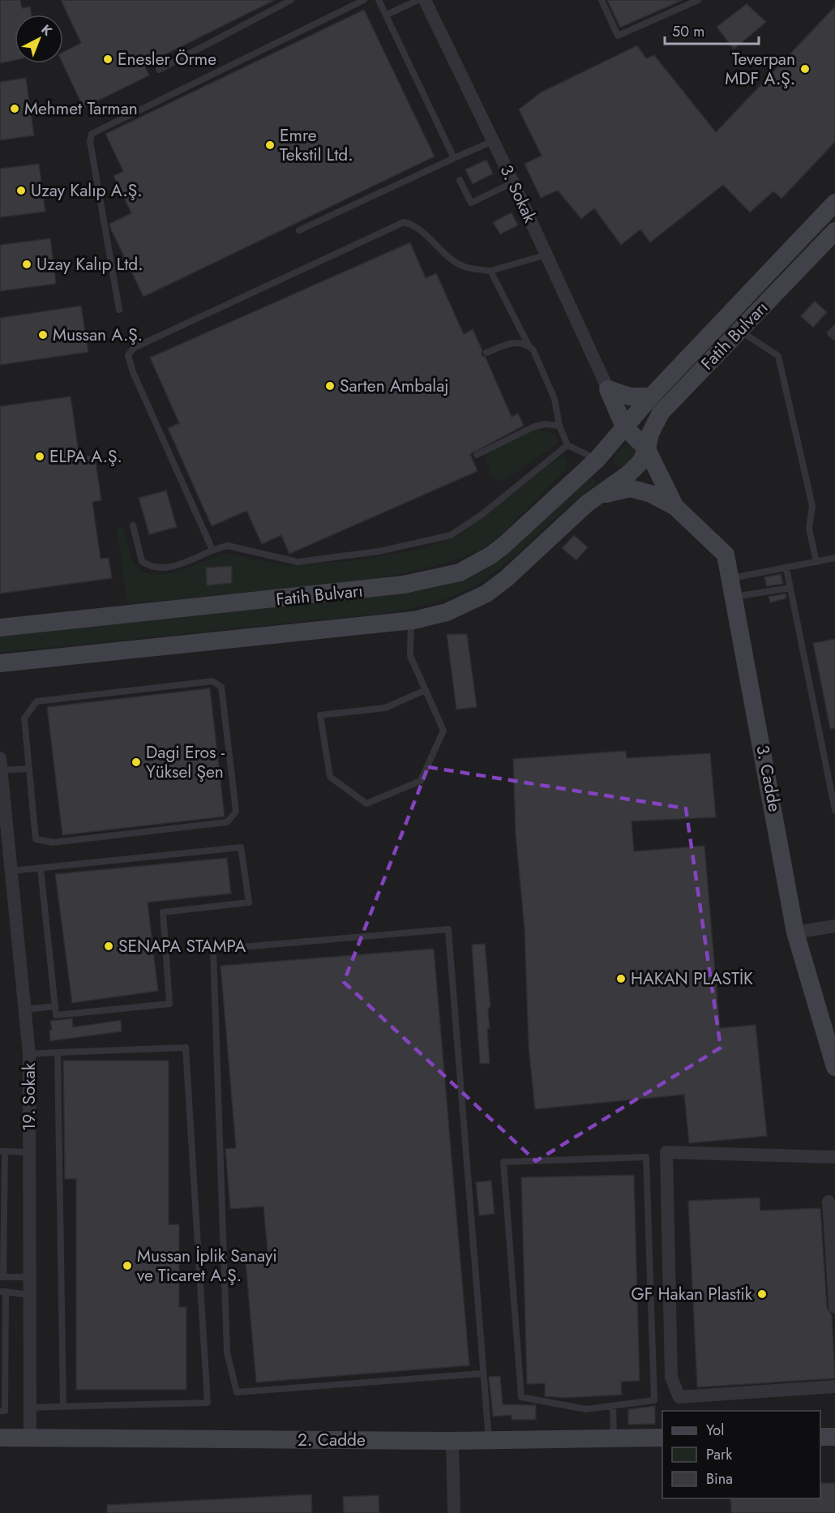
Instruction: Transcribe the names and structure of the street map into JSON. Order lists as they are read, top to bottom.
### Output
{
  "streets": {
    "main road": ["Fatih Bulvarı", "3. Cadde", "2. Cadde"],
    "street": ["3. Sokak", "19. Sokak"]
  },
  "crossings": [
    ["19. Sokak", "2. Cadde"]
  ],
  "places": [
    "Enesler Örme",
    "Teverpan MDF A.Ş.",
    "Mehmet Tarman",
    "Emre Tekstil Ltd.",
    "Uzay Kalıp A.Ş.",
    "Uzay Kalıp Ltd.",
    "Mussan A.Ş.",
    "Sarten Ambalaj",
    "ELPA A.Ş.",
    "Dagi Eros - Yüksel Şen",
    "SENAPA STAMPA",
    "HAKAN PLASTİK",
    "Mussan İplik Sanayi ve Ticaret A.Ş.",
    "GF Hakan Plastik"
  ],
  "legend": ["Yol", "Park", "Bina"],
  "scale_bar": "50 m",
  "north": "top right"
}
